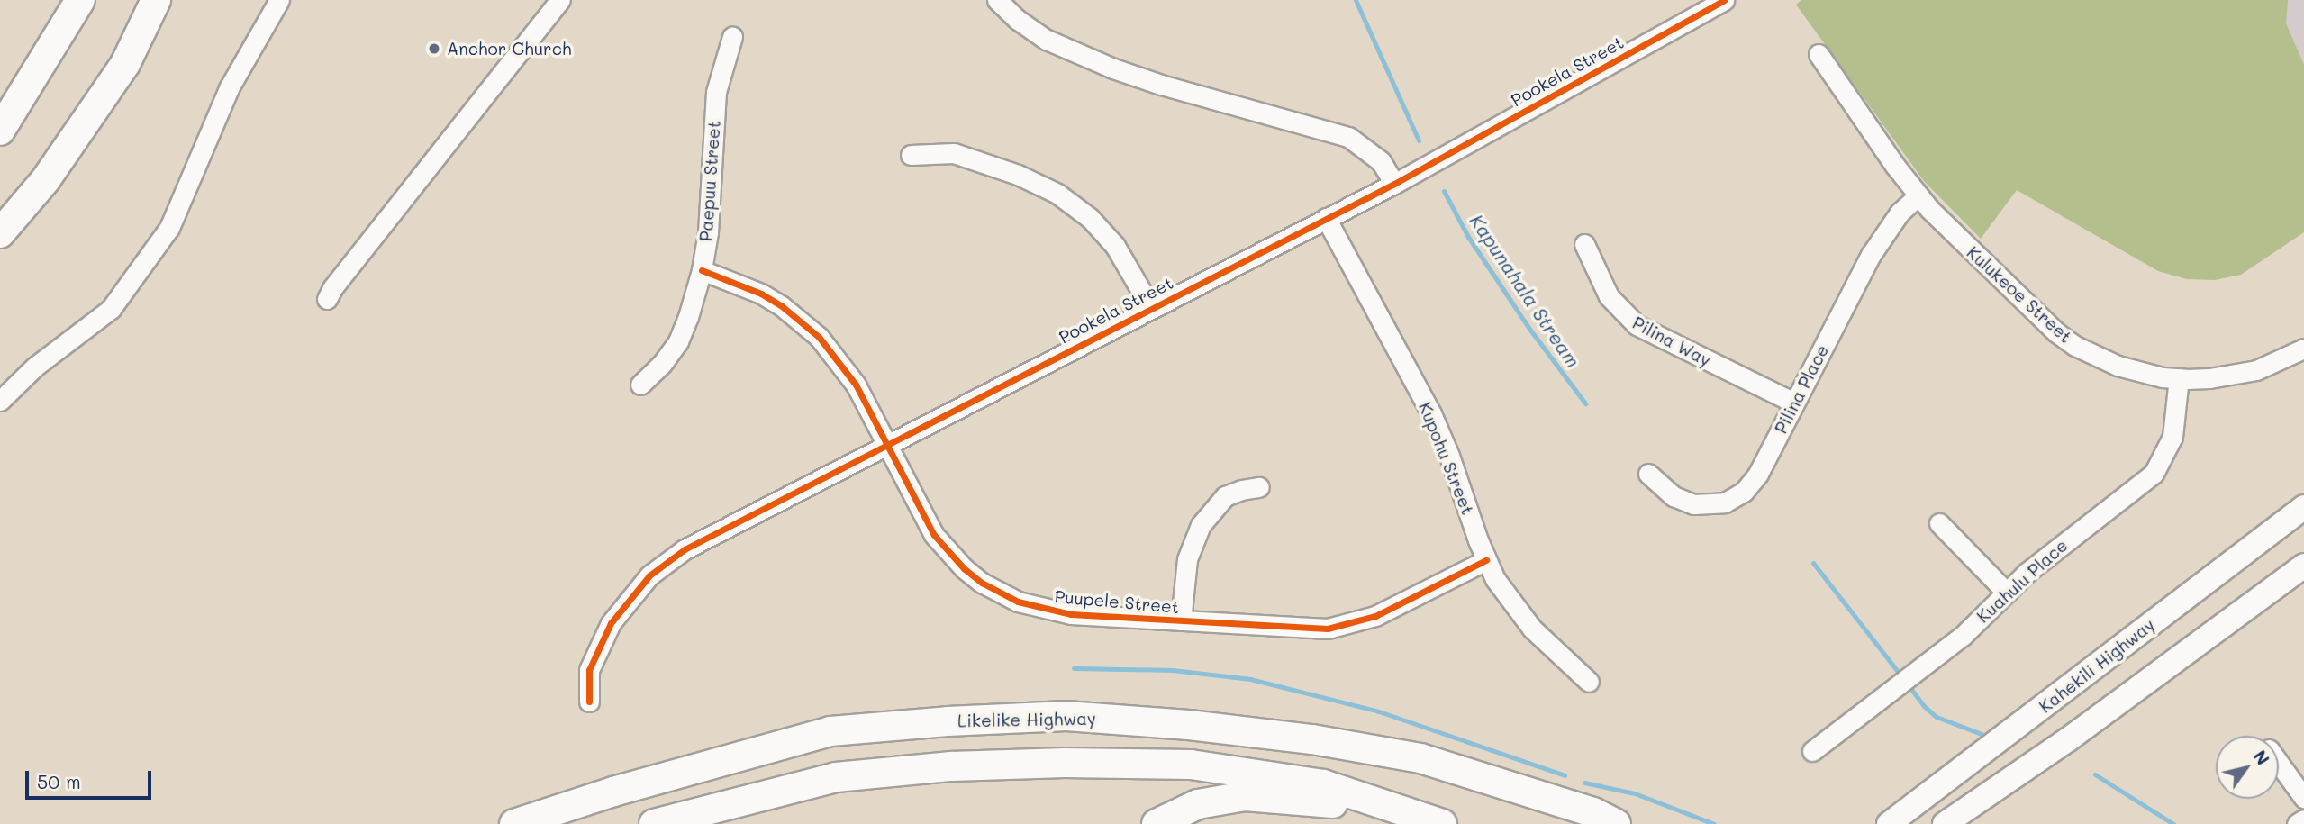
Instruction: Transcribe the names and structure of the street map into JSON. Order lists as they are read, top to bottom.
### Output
{
  "streets": {
    "highway": ["Likelike Highway"],
    "main road": ["Kahekili Highway"],
    "street": [
      "Pookela Street",
      "Paepuu Street",
      "Kulukeoe Street",
      "Pilina Way",
      "Pilina Place",
      "Kupohu Street",
      "Kuahulu Place",
      "Puupele Street"
    ]
  },
  "crossings": [
    ["Pookela Street", "Kupohu Street"],
    ["Pookela Street", "Puupele Street"],
    ["Paepuu Street", "Puupele Street"],
    ["Kulukeoe Street", "Pilina Place"],
    ["Kulukeoe Street", "Kuahulu Place"],
    ["Pilina Way", "Pilina Place"],
    ["Kupohu Street", "Puupele Street"]
  ],
  "water": ["Kapunahala Stream"],
  "places": ["Anchor Church"],
  "scale_bar": "50 m",
  "north": "top right"
}
